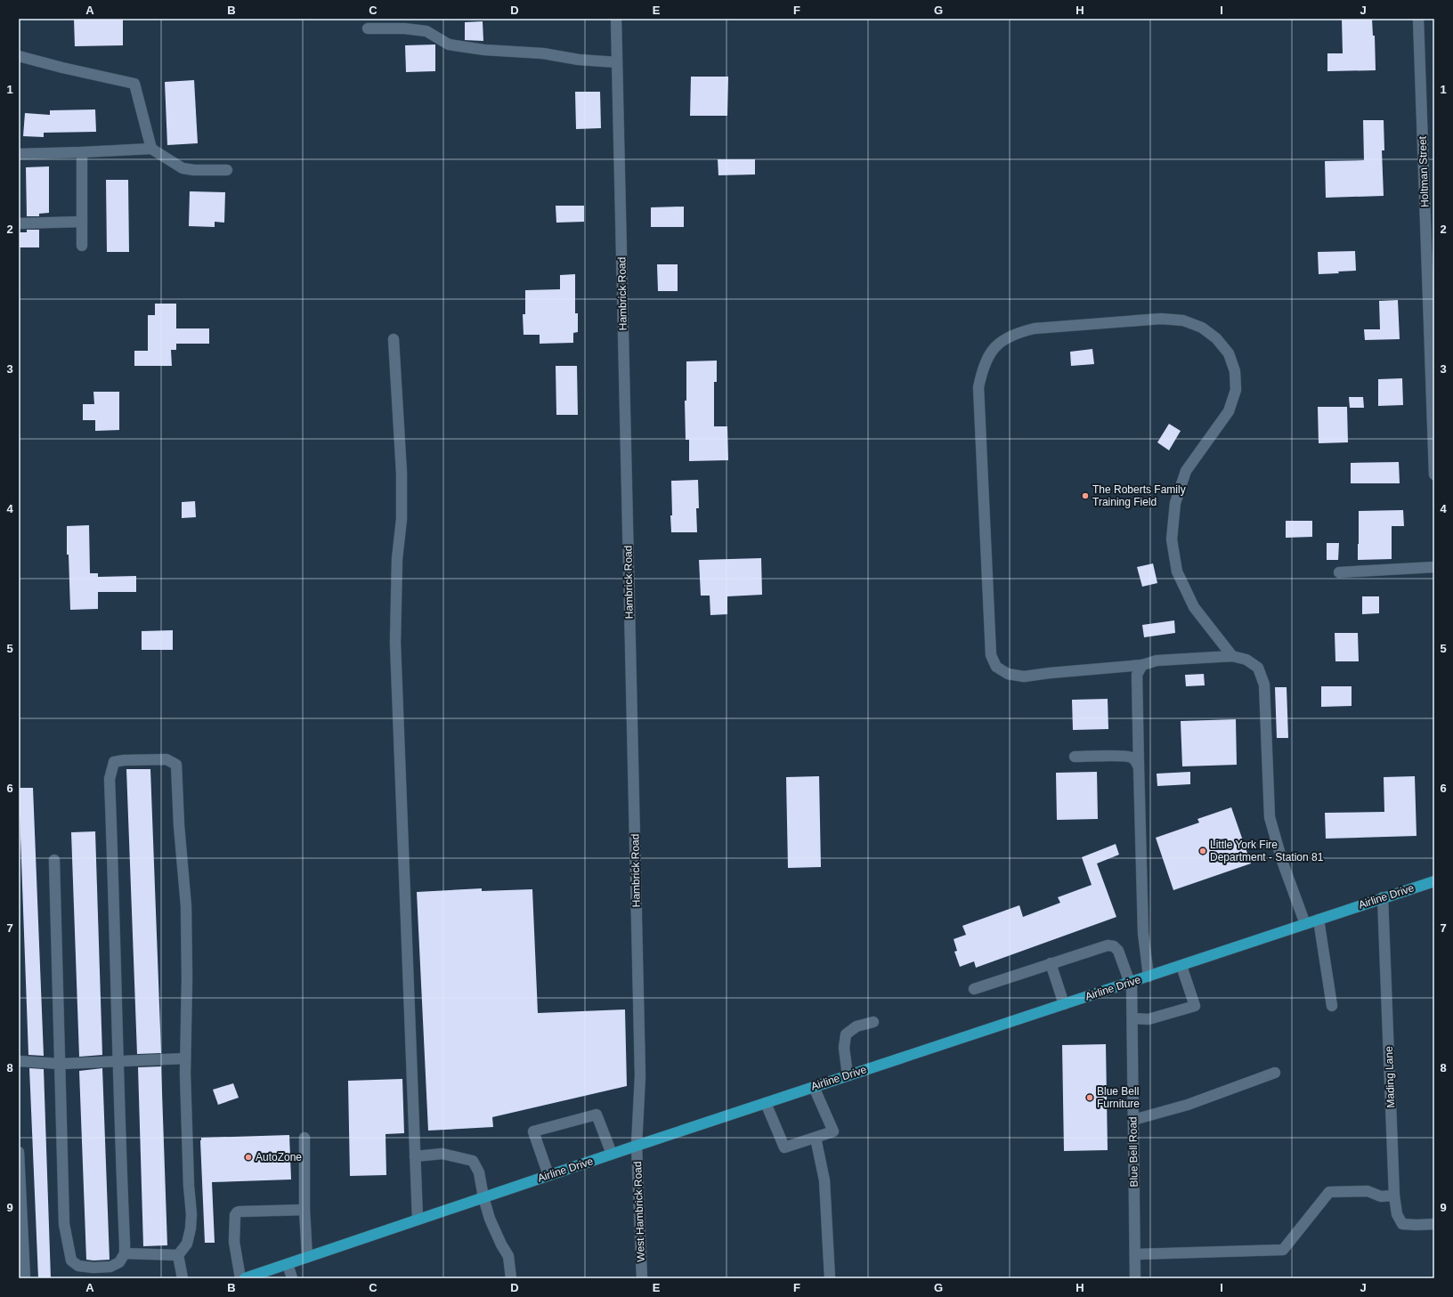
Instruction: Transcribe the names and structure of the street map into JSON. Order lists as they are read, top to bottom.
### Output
{
  "streets": {
    "main road": ["Airline Drive"],
    "street": [
      "Holtman Street",
      "Hambrick Road",
      "Mading Lane",
      "Blue Bell Road",
      "West Hambrick Road"
    ]
  },
  "crossings": [
    ["Hambrick Road", "Airline Drive"],
    ["Hambrick Road", "West Hambrick Road"],
    ["Airline Drive", "Mading Lane"],
    ["Airline Drive", "Blue Bell Road"],
    ["Airline Drive", "West Hambrick Road"]
  ],
  "places": [
    "The Roberts Family Training Field",
    "Little York Fire Department - Station 81",
    "Blue Bell Furniture",
    "AutoZone"
  ],
  "grid": {
    "columns": [
      "A",
      "B",
      "C",
      "D",
      "E",
      "F",
      "G",
      "H",
      "I",
      "J"
    ],
    "rows": [
      "1",
      "2",
      "3",
      "4",
      "5",
      "6",
      "7",
      "8",
      "9"
    ]
  }
}
